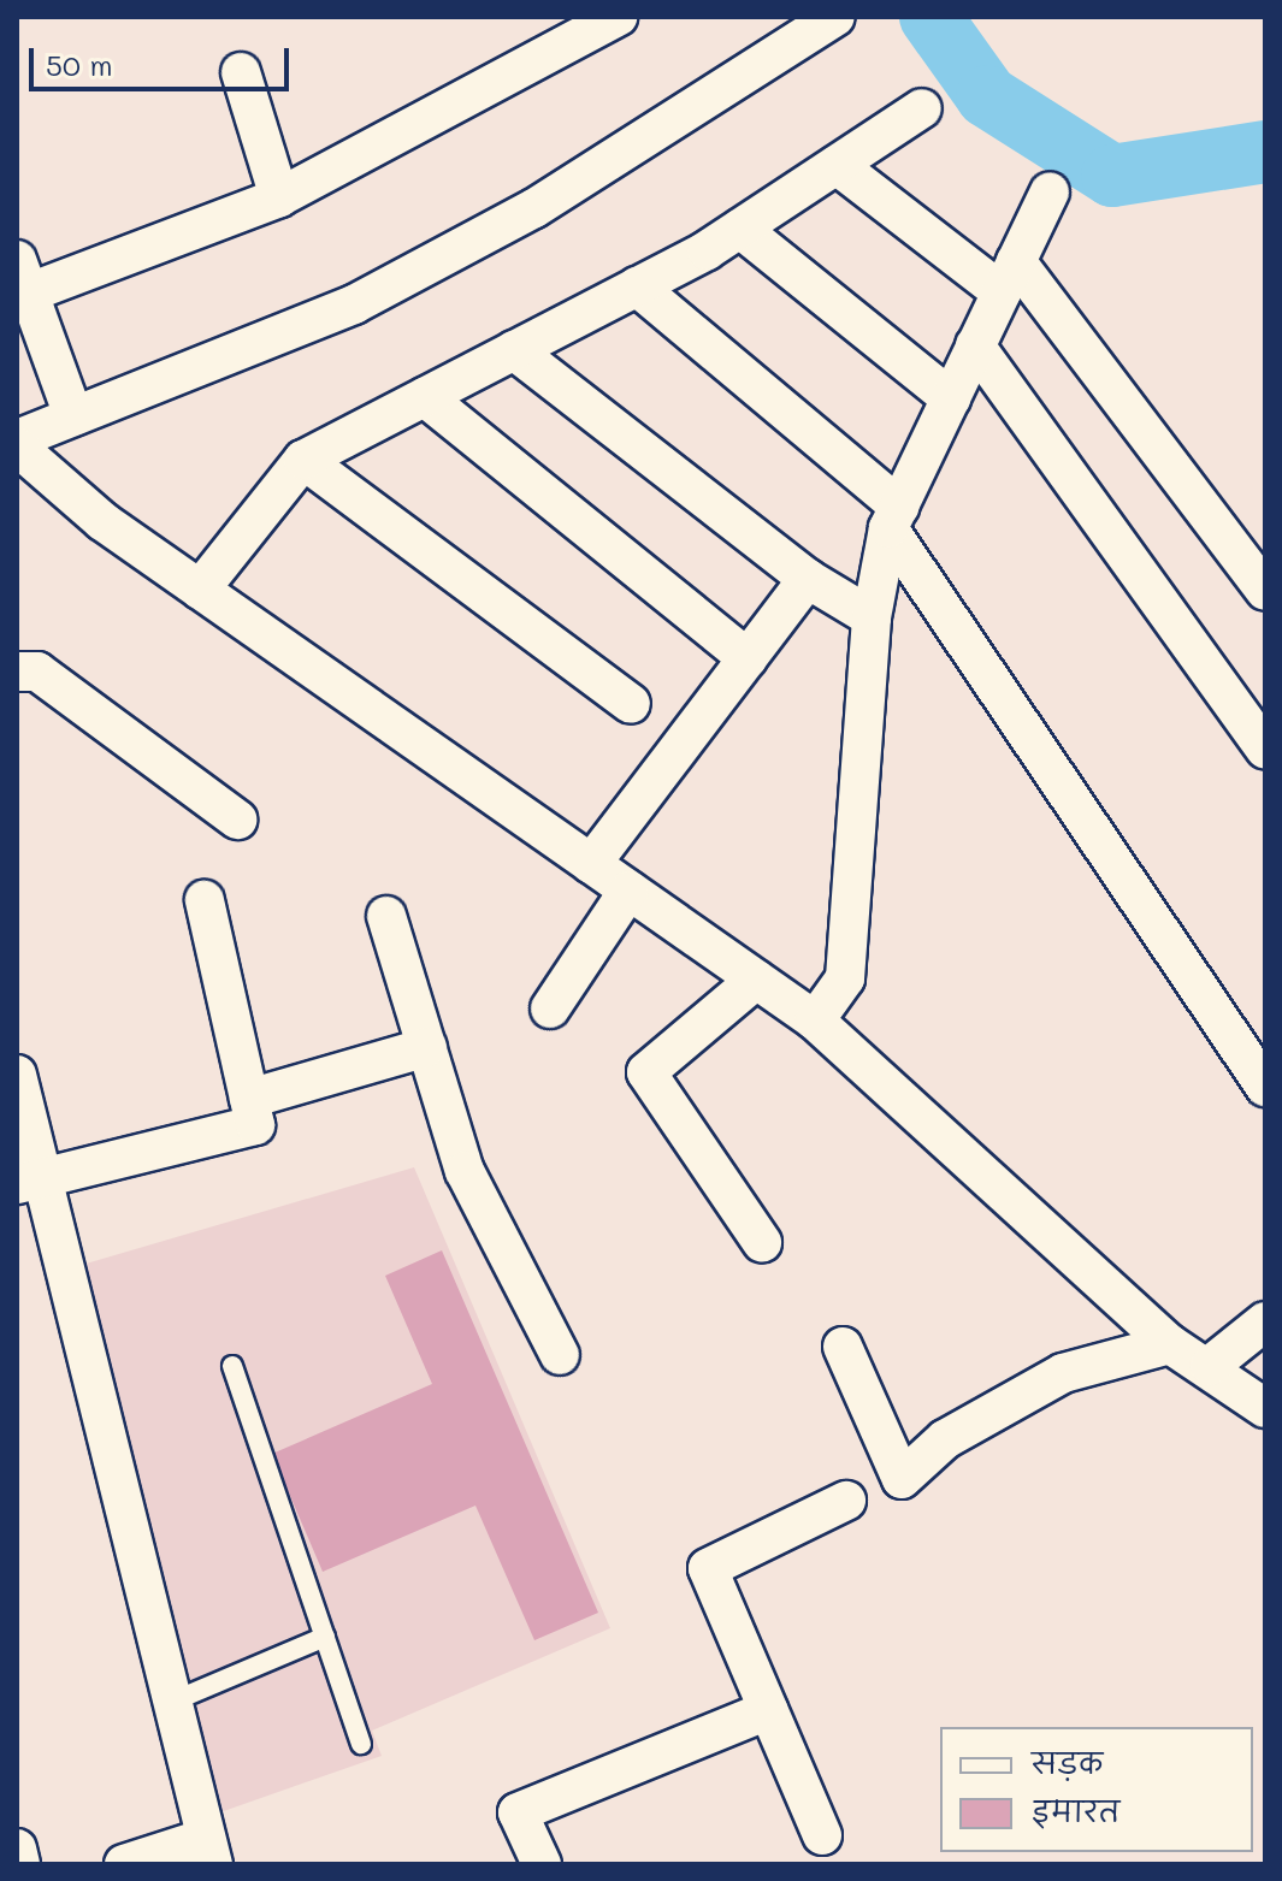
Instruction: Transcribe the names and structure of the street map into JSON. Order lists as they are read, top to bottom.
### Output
{
  "legend": ["सड़क", "इमारत"],
  "scale_bar": "50 m"
}
